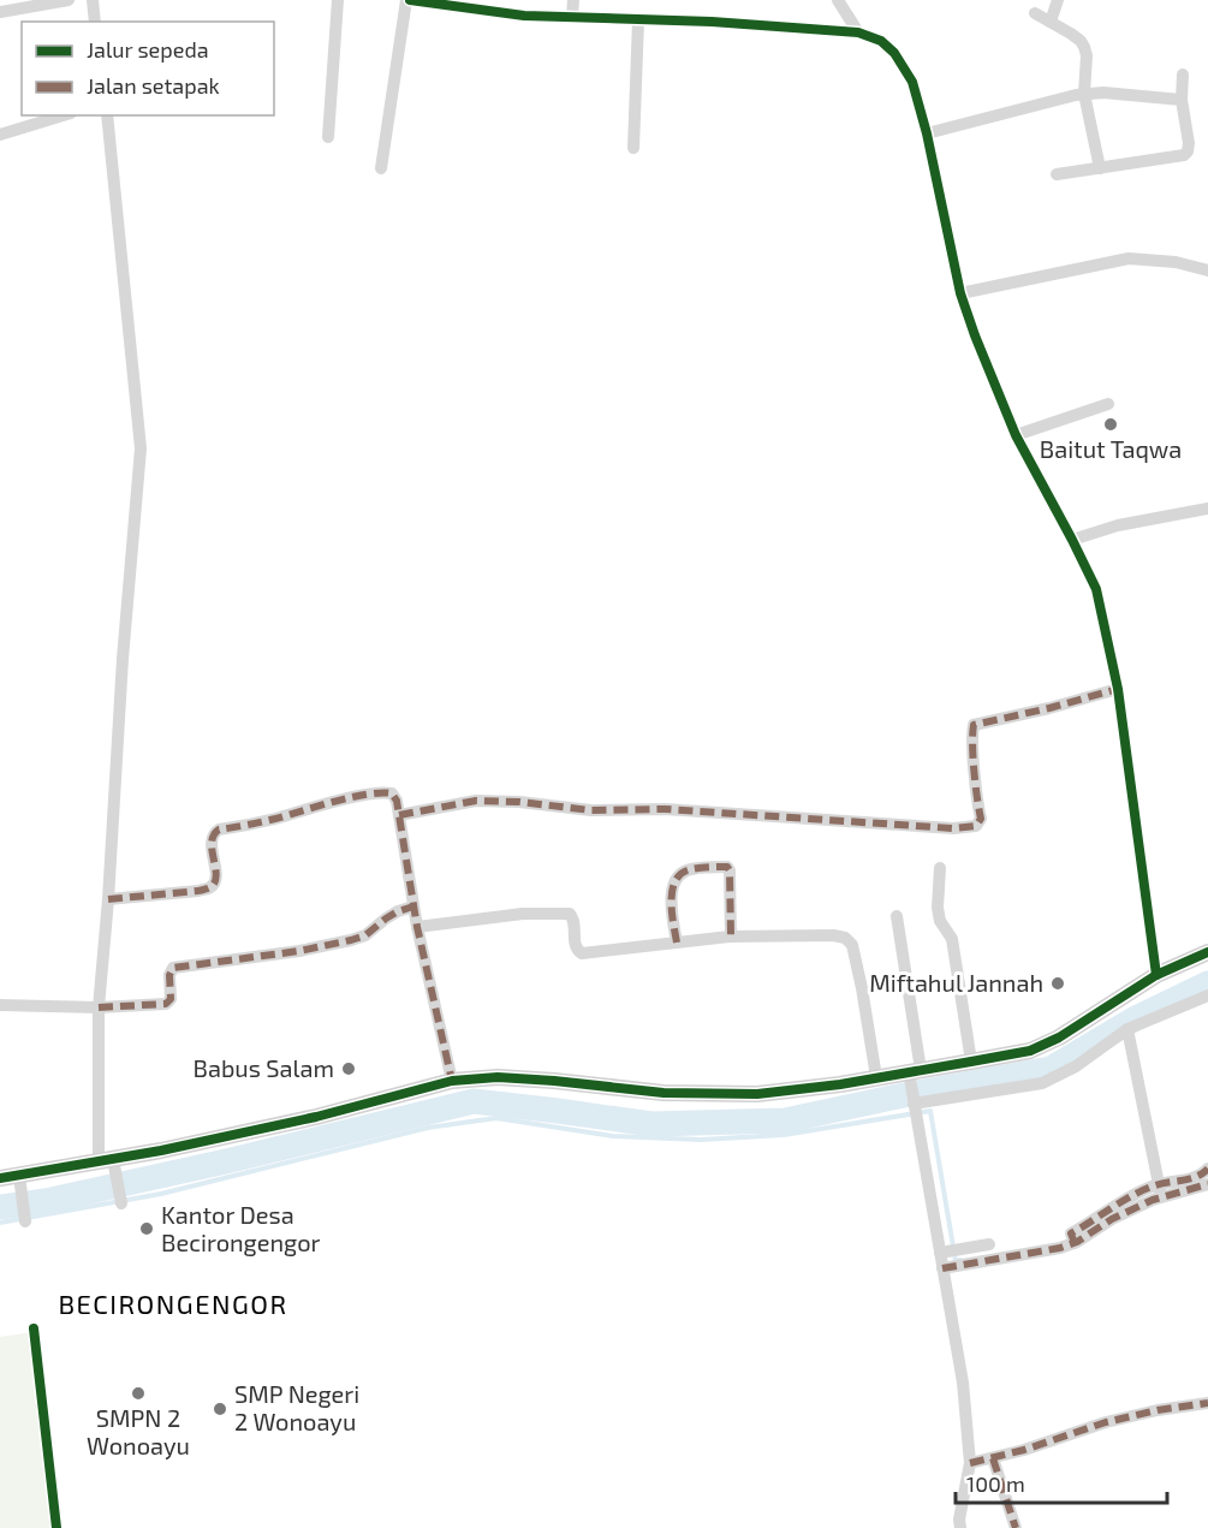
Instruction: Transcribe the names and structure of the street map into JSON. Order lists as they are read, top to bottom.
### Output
{
  "districts": ["BECIRONGENGOR"],
  "places": [
    "Baitut Taqwa",
    "Miftahul Jannah",
    "Babus Salam",
    "Kantor Desa Becirongengor",
    "SMPN 2 Wonoayu",
    "SMP Negeri 2 Wonoayu"
  ],
  "legend": ["Jalur sepeda", "Jalan setapak"],
  "scale_bar": "100 m"
}
